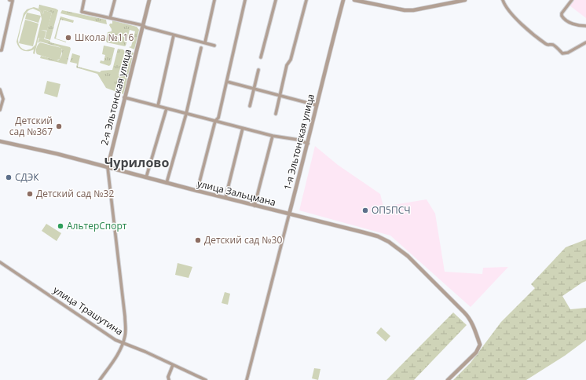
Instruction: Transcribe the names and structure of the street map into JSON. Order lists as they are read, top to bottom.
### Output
{
  "streets": {
    "street": [
      "2-я Эльтонская улица",
      "1-я Эльтонская улица",
      "улица Зальцмана",
      "улица Трашутина"
    ]
  },
  "crossings": [
    ["2-я Эльтонская улица", "улица Зальцмана"],
    ["2-я Эльтонская улица", "улица Трашутина"],
    ["1-я Эльтонская улица", "улица Зальцмана"]
  ],
  "districts": ["Чурилово"],
  "places": [
    "Школа №116",
    "Детский сад №367",
    "СДЭК",
    "Детский сад №32",
    "ОП5ПСЧ",
    "АльтерСпорт",
    "Детский сад №30"
  ]
}
